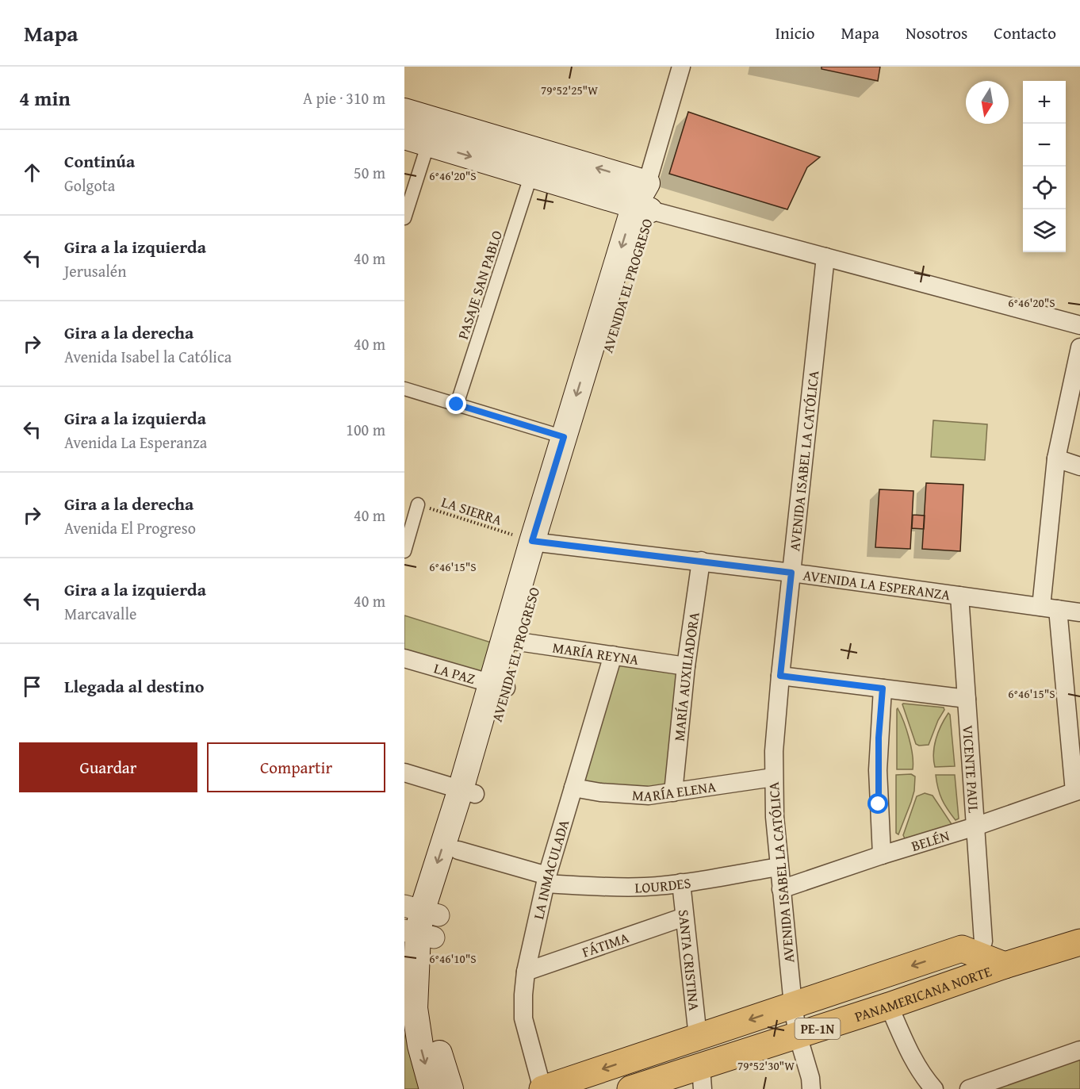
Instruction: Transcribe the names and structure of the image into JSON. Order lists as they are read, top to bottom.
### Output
{
  "streets": {
    "highway": ["PANAMERICANA NORTE", "PE-1N"],
    "main road": ["AVENIDA EL PROGRESO"],
    "street": [
      "PASAJE SAN PABLO",
      "AVENIDA ISABEL LA CATÓLICA",
      "AVENIDA LA ESPERANZA",
      "MARÍA REYNA",
      "LA PAZ",
      "MARÍA AUXILIADORA",
      "VICENTE PAUL",
      "MARÍA ELENA",
      "BELÉN",
      "LA INMACULADA",
      "LOURDES",
      "FÁTIMA",
      "SANTA CRISTINA"
    ],
    "path": ["LA SIERRA"]
  },
  "crossings": [
    ["AVENIDA EL PROGRESO", "LA SIERRA"],
    ["AVENIDA EL PROGRESO", "AVENIDA LA ESPERANZA"],
    ["AVENIDA EL PROGRESO", "MARÍA REYNA"],
    ["AVENIDA EL PROGRESO", "LA PAZ"],
    ["AVENIDA EL PROGRESO", "LOURDES"],
    ["AVENIDA ISABEL LA CATÓLICA", "AVENIDA LA ESPERANZA"],
    ["AVENIDA ISABEL LA CATÓLICA", "MARÍA ELENA"],
    ["AVENIDA ISABEL LA CATÓLICA", "BELÉN"],
    ["AVENIDA ISABEL LA CATÓLICA", "LOURDES"],
    ["AVENIDA ISABEL LA CATÓLICA", "PANAMERICANA NORTE"],
    ["LA SIERRA", "AVENIDA LA ESPERANZA"],
    ["AVENIDA LA ESPERANZA", "MARÍA AUXILIADORA"],
    ["AVENIDA LA ESPERANZA", "VICENTE PAUL"],
    ["MARÍA REYNA", "MARÍA AUXILIADORA"],
    ["MARÍA REYNA", "LA INMACULADA"],
    ["MARÍA AUXILIADORA", "MARÍA ELENA"],
    ["VICENTE PAUL", "BELÉN"],
    ["VICENTE PAUL", "PANAMERICANA NORTE"],
    ["MARÍA ELENA", "LA INMACULADA"],
    ["LA INMACULADA", "LOURDES"],
    ["LA INMACULADA", "FÁTIMA"],
    ["LA INMACULADA", "PANAMERICANA NORTE"],
    ["LOURDES", "SANTA CRISTINA"],
    ["FÁTIMA", "SANTA CRISTINA"],
    ["SANTA CRISTINA", "PANAMERICANA NORTE"]
  ],
  "north": "bottom",
  "page": {
    "header": "Mapa",
    "nav": [
      "Inicio",
      "Mapa",
      "Nosotros",
      "Contacto"
    ],
    "heading": ["4 min", "A pie · 310 m"],
    "map_buttons": ["+", "−"],
    "list": [
      ["Continúa", "Golgota", "50 m"],
      ["Gira a la izquierda", "Jerusalén", "40 m"],
      ["Gira a la derecha", "Avenida Isabel la Católica", "40 m"],
      ["Gira a la izquierda", "Avenida La Esperanza", "100 m"],
      ["Gira a la derecha", "Avenida El Progreso", "40 m"],
      ["Gira a la izquierda", "Marcavalle", "40 m"],
      "Llegada al destino"
    ],
    "buttons": ["Guardar", "Compartir"]
  },
  "coordinates": [
    "79°52'25\"W",
    "6°46'20\"S",
    "6°46'15\"S",
    "6°46'10\"S",
    "79°52'30\"W"
  ]
}
